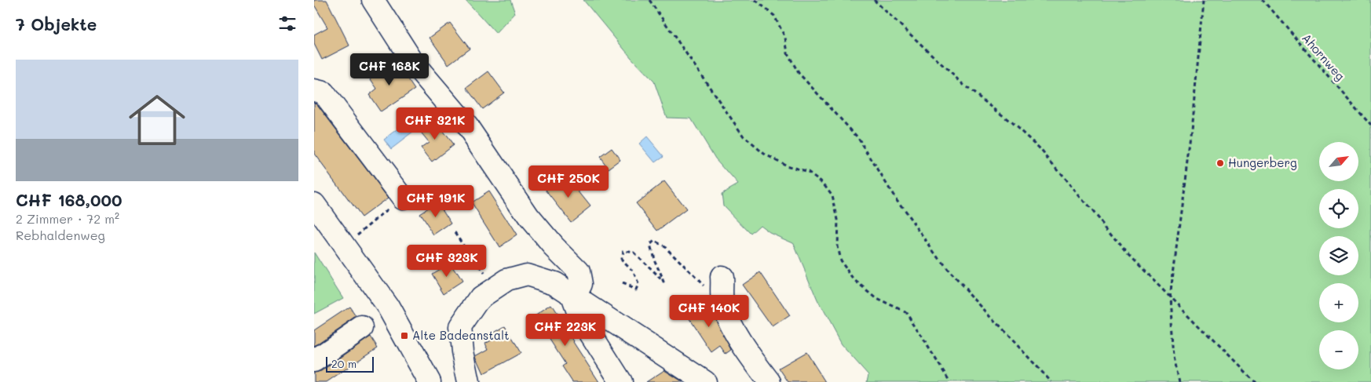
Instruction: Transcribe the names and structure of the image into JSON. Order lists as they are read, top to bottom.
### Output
{
  "streets": {
    "path": ["Ahornweg"]
  },
  "places": {
    "other": ["Hungerberg"],
    "transit": ["Alte Badeanstalt"]
  },
  "scale_bar": "20 m",
  "north": "top right",
  "page": {
    "heading": "7 Objekte",
    "list": [
      {
        "name": "CHF 168,000",
        "note": "2 Zimmer · 72 m² · Rebhaldenweg"
      }
    ],
    "price": [
      "CHF 168K",
      "CHF 321K",
      "CHF 250K",
      "CHF 191K",
      "CHF 323K",
      "CHF 140K",
      "CHF 223K"
    ],
    "map_buttons": ["+", "−"],
    "scale": "20 m"
  }
}
